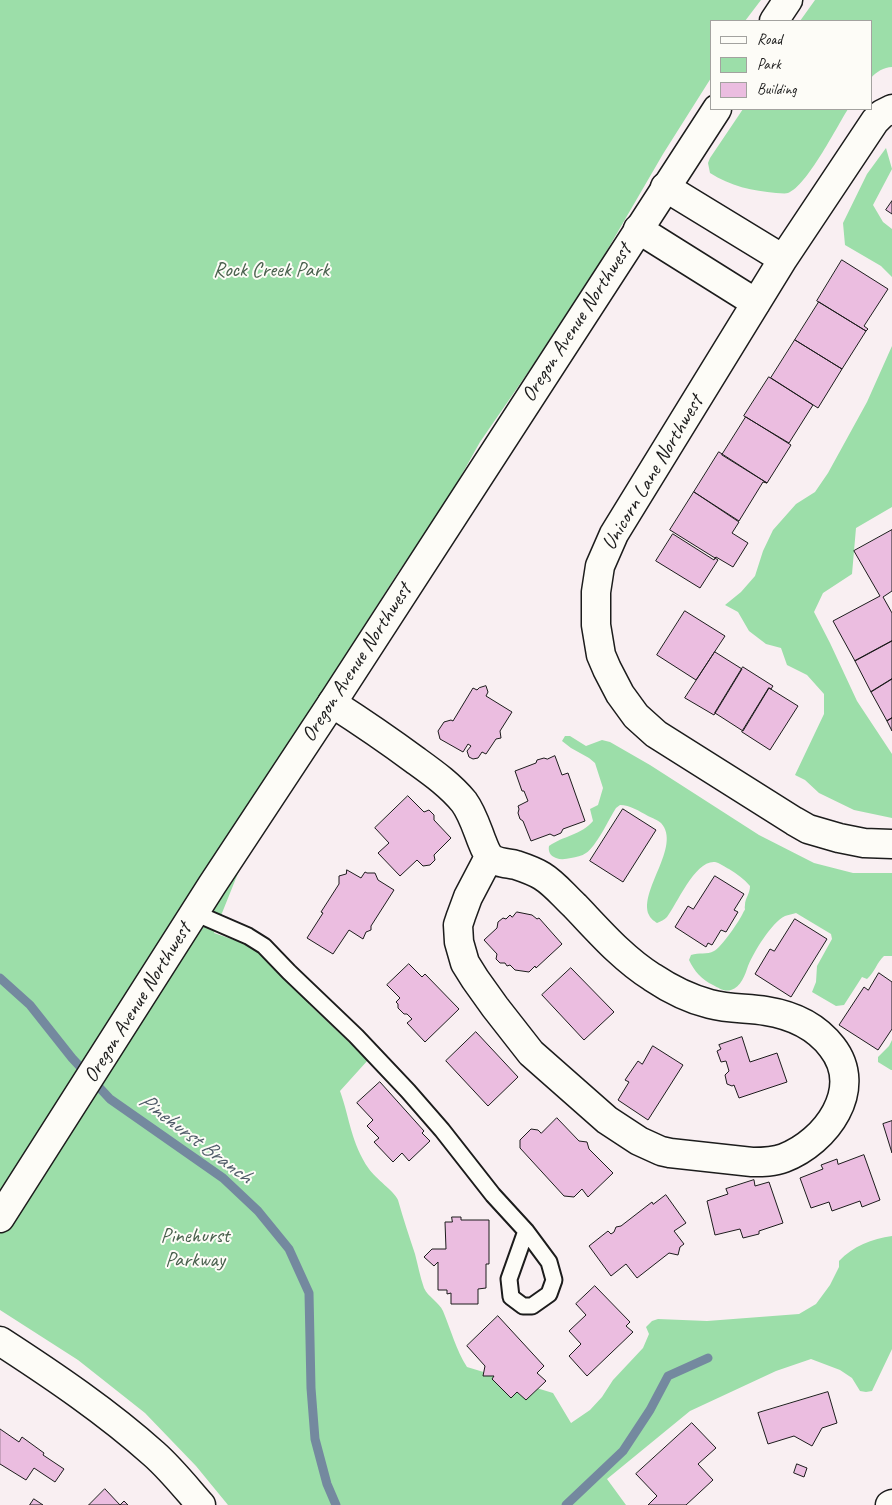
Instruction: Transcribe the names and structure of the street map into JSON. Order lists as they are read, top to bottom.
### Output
{
  "streets": {
    "street": ["Oregon Avenue Northwest", "Unicorn Lane Northwest"]
  },
  "water": ["Pinehurst Branch"],
  "parks": ["Rock Creek Park", "Pinehurst Parkway"],
  "legend": ["Road", "Park", "Building"]
}
